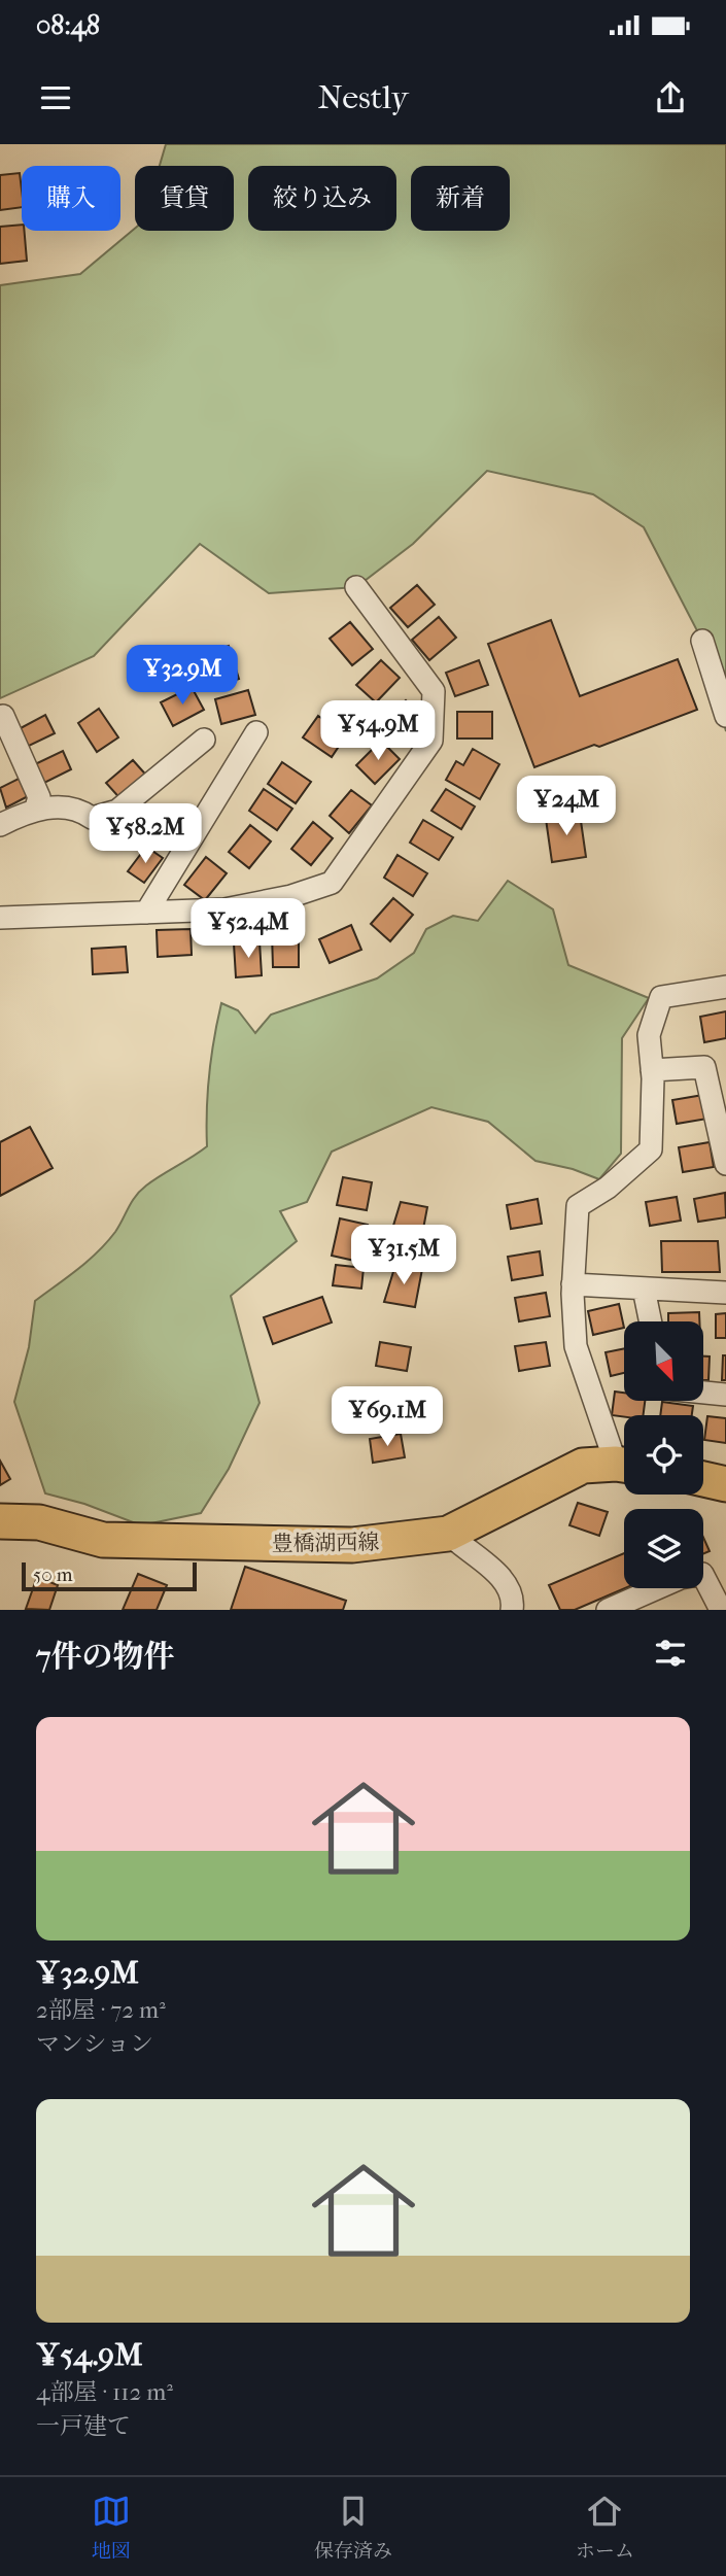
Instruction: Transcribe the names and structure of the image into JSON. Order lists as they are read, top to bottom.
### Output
{
  "streets": {
    "main road": ["豊橋湖西線"]
  },
  "scale_bar": "50 m",
  "north": "bottom right",
  "page": {
    "status": "08:48",
    "header": "Nestly",
    "chip": [
      "購入",
      "賃貸",
      "絞り込み",
      "新着"
    ],
    "price": [
      "¥32.9M",
      "¥54.9M",
      "¥24M",
      "¥58.2M",
      "¥52.4M",
      "¥31.5M",
      "¥69.1M"
    ],
    "scale": "50 m",
    "heading": "7件の物件",
    "list": [
      {
        "name": "¥32.9M",
        "note": "2部屋 · 72 m² · マンション"
      },
      {
        "name": "¥54.9M",
        "note": "4部屋 · 112 m² · 一戸建て"
      }
    ],
    "tabs": ["地図", "保存済み", "ホーム"]
  }
}
